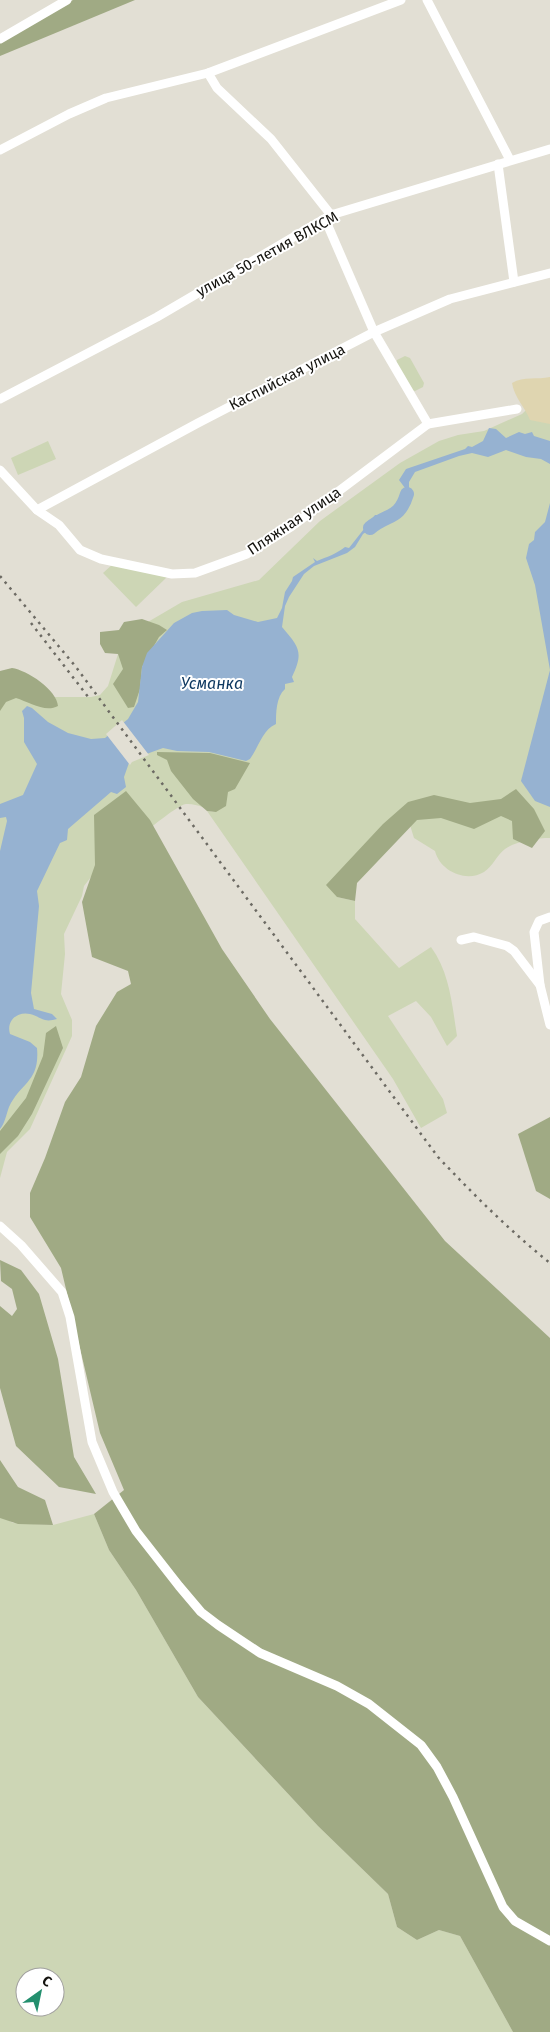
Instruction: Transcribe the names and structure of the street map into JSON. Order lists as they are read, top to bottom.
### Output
{
  "streets": {
    "street": ["улица 50-летия ВЛКСМ", "Каспийская улица", "Пляжная улица"]
  },
  "crossings": [
    ["Каспийская улица", "Пляжная улица"]
  ],
  "water": ["Усманка"],
  "north": "top right"
}
